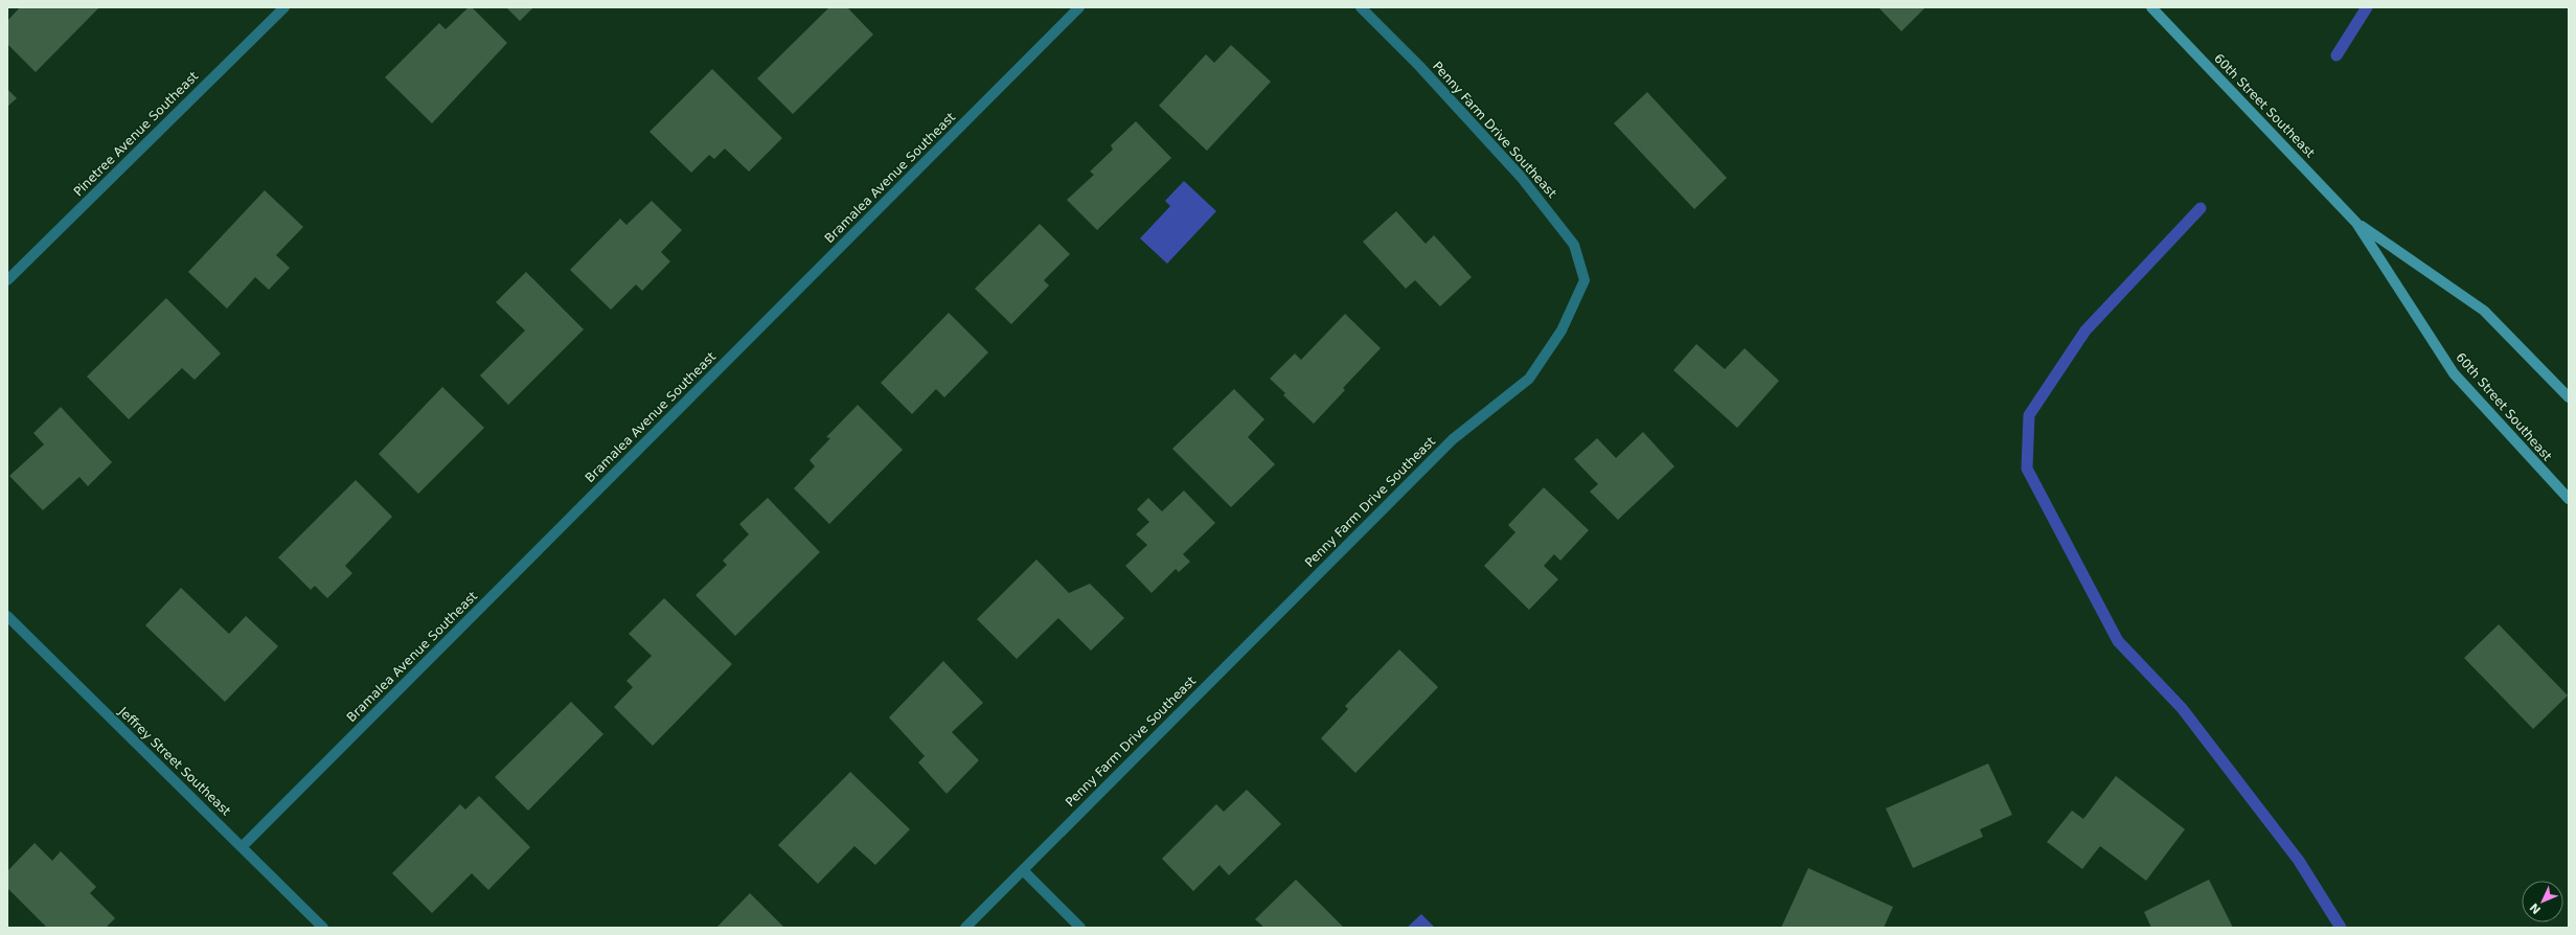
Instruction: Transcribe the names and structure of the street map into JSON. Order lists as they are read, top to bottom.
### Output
{
  "streets": {
    "main road": ["60th Street Southeast"],
    "street": [
      "Penny Farm Drive Southeast",
      "Pinetree Avenue Southeast",
      "Bramalea Avenue Southeast",
      "Jeffrey Street Southeast"
    ]
  },
  "crossings": [
    ["Bramalea Avenue Southeast", "Jeffrey Street Southeast"]
  ],
  "north": "bottom left"
}
